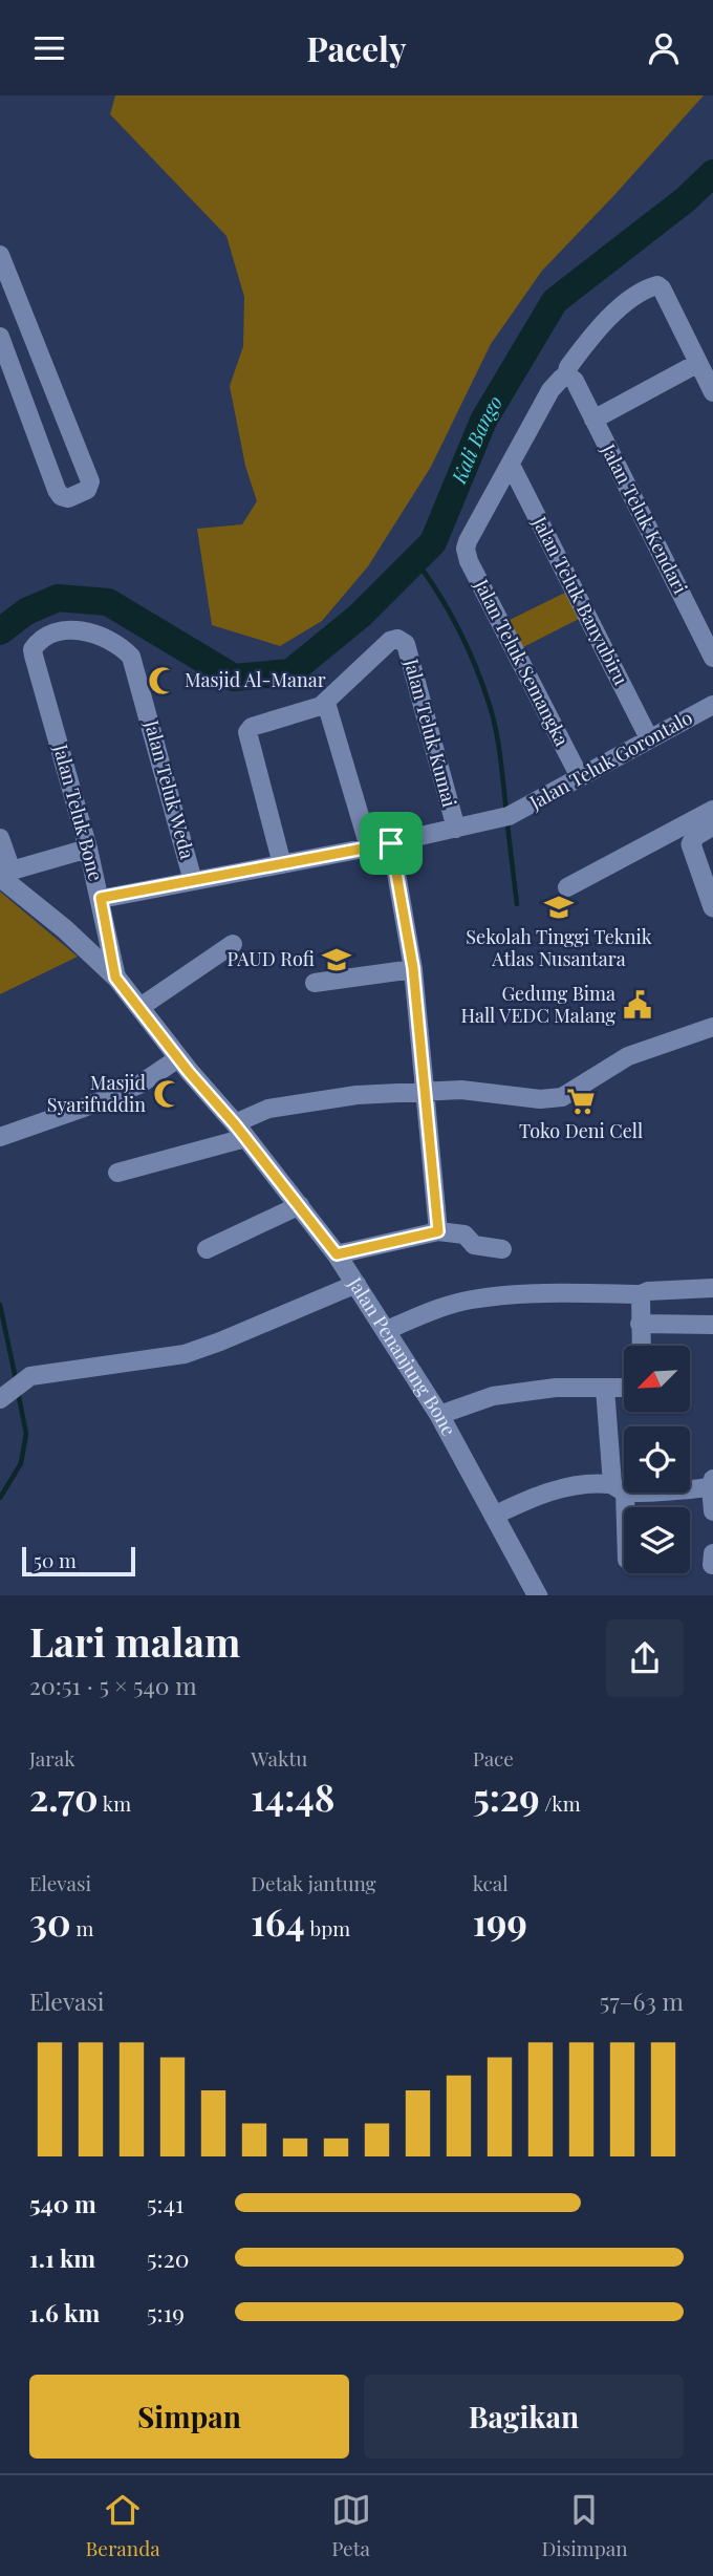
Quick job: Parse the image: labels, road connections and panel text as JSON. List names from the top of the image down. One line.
{"streets":{"street":["Jalan Teluk Kendari","Jalan Teluk Banyubiru","Jalan Teluk Semangka","Jalan Teluk Kumai","Jalan Teluk Gorontalo","Jalan Teluk Weda","Jalan Teluk Bone","Jalan Penanjung Bone"]},"crossings":[["Jalan Teluk Banyubiru","Jalan Teluk Semangka"],["Jalan Teluk Banyubiru","Jalan Teluk Gorontalo"],["Jalan Teluk Semangka","Jalan Teluk Gorontalo"],["Jalan Teluk Kumai","Jalan Teluk Gorontalo"],["Jalan Teluk Gorontalo","Jalan Teluk Weda"],["Jalan Teluk Gorontalo","Jalan Teluk Bone"],["Jalan Teluk Weda","Jalan Teluk Bone"],["Jalan Teluk Bone","Jalan Penanjung Bone"]],"water":["Kali Bango"],"places":{"mosque":["Masjid Al-Manar","Masjid Syarifuddin"],"school or university":["Sekolah Tinggi Teknik Atlas Nusantara","PAUD Rofi"],"public building":["Gedung Bima Hall VEDC Malang"],"supermarket":["Toko Deni Cell"]},"scale_bar":"50 m","north":"bottom left","page":{"header":"Pacely","scale":"50 m","heading":["Lari malam","20:51 · 5 × 540 m"],"stats":[["Jarak","2.70 km"],["Waktu","14:48"],["Pace","5:29 /km"],["Elevasi","30 m"],["Detak jantung","164 bpm"],["kcal","199"]],"chart":["Elevasi","57–63 m"],"list":[{"name":"540 m","note":"5:41"},{"name":"1.1 km","note":"5:20"},{"name":"1.6 km","note":"5:19"}],"buttons":["Simpan","Bagikan"],"tabs":["Beranda","Peta","Disimpan"]}}
